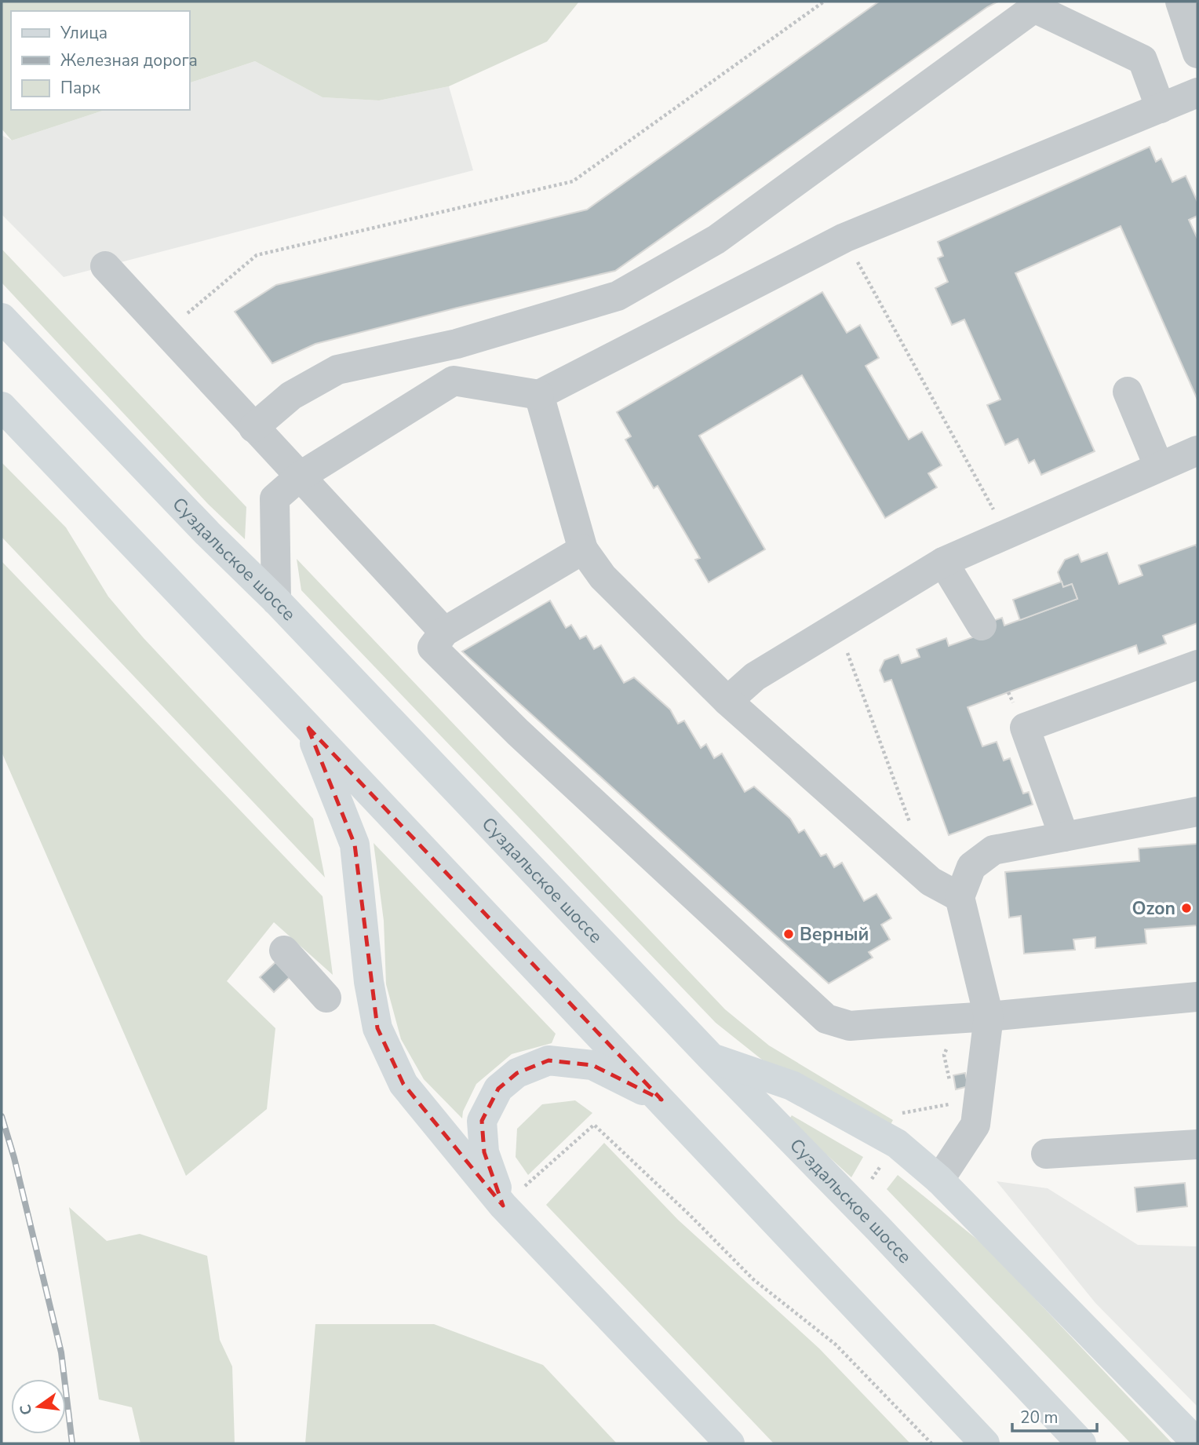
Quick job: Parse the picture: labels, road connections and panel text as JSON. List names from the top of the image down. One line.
{"streets":{"main road":["Суздальское шоссе"]},"places":["Ozon","Верный"],"legend":["Улица","Железная дорога","Парк"],"scale_bar":"20 m","north":"left"}
